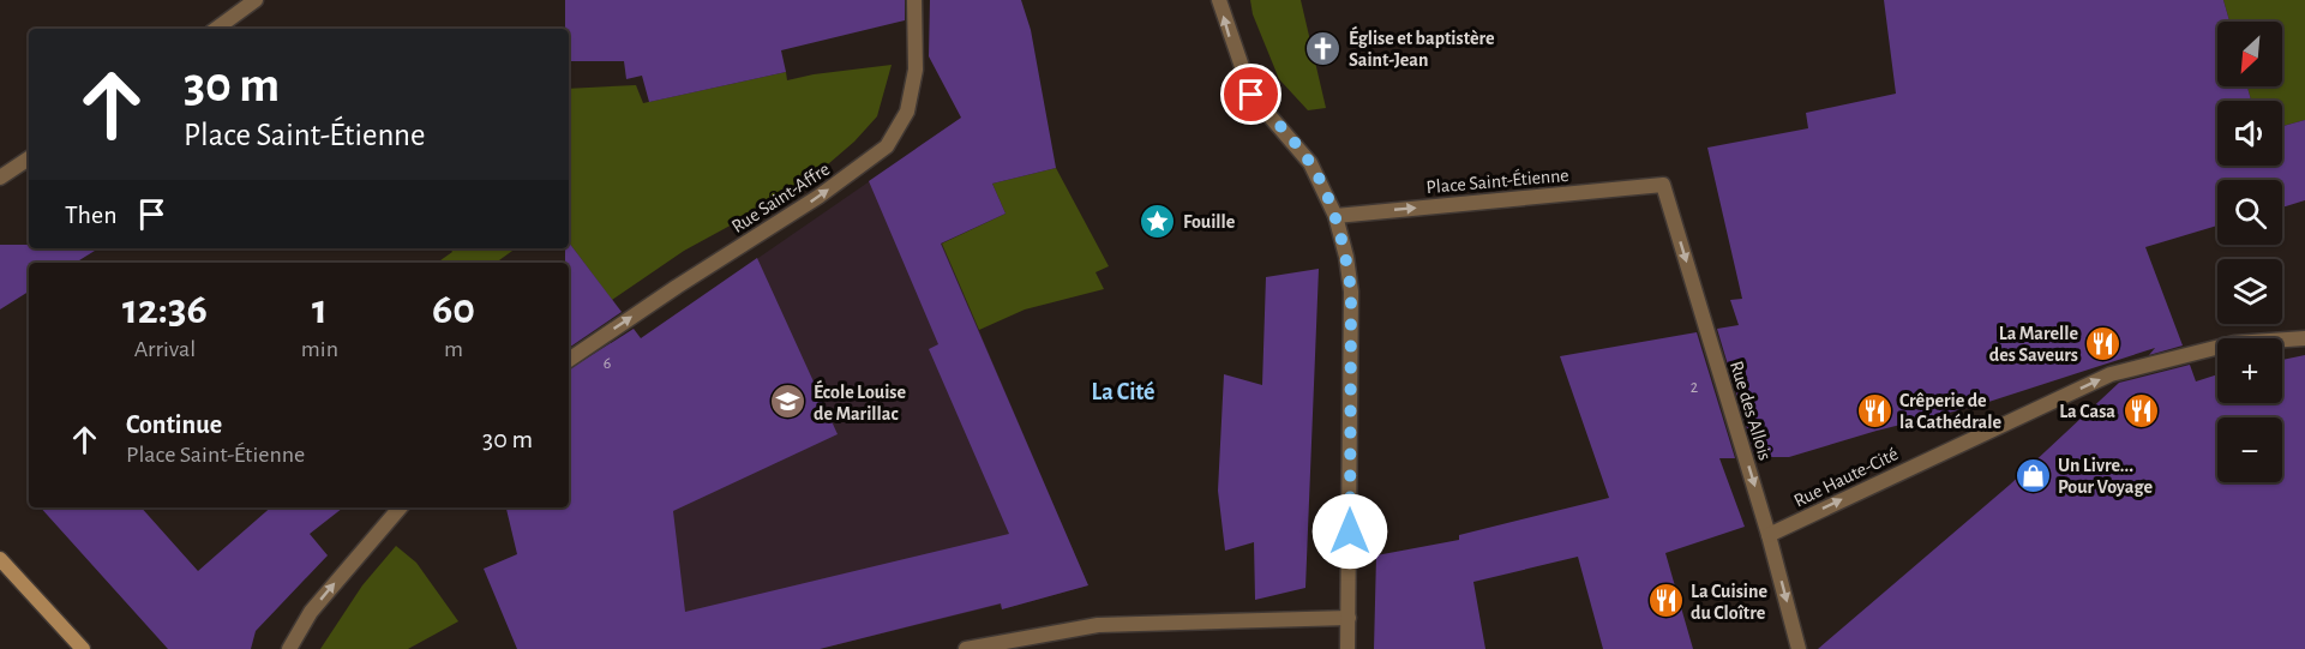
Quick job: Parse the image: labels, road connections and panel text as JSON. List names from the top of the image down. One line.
{"streets":{"street":["Place Saint-Étienne","Rue Saint-Affre","Rue des Allois","Rue Haute-Cité"]},"crossings":[["Place Saint-Étienne","Rue des Allois"],["Rue des Allois","Rue Haute-Cité"]],"one_way":["Place Saint-Étienne","Rue Saint-Affre","Rue des Allois","Rue Haute-Cité"],"districts":["La Cité"],"places":{"church":["Église et baptistère Saint-Jean"],"place":["Fouille"],"restaurant":["La Marelle des Saveurs","Crêperie de la Cathédrale","La Casa","La Cuisine du Cloître"],"school or university":["École Louise de Marillac"],"shop":["Un Livre... Pour Voyage"]},"house_numbers":["6","2"],"north":"bottom left","page":{"map_buttons":["+","−"],"turn":["30 m","Place Saint-Étienne"],"then":"Then","eta":["12:36","Arrival","1","min","60","m"],"list":[{"name":"Continue","note":"Place Saint-Étienne","value":"30 m"}]}}
